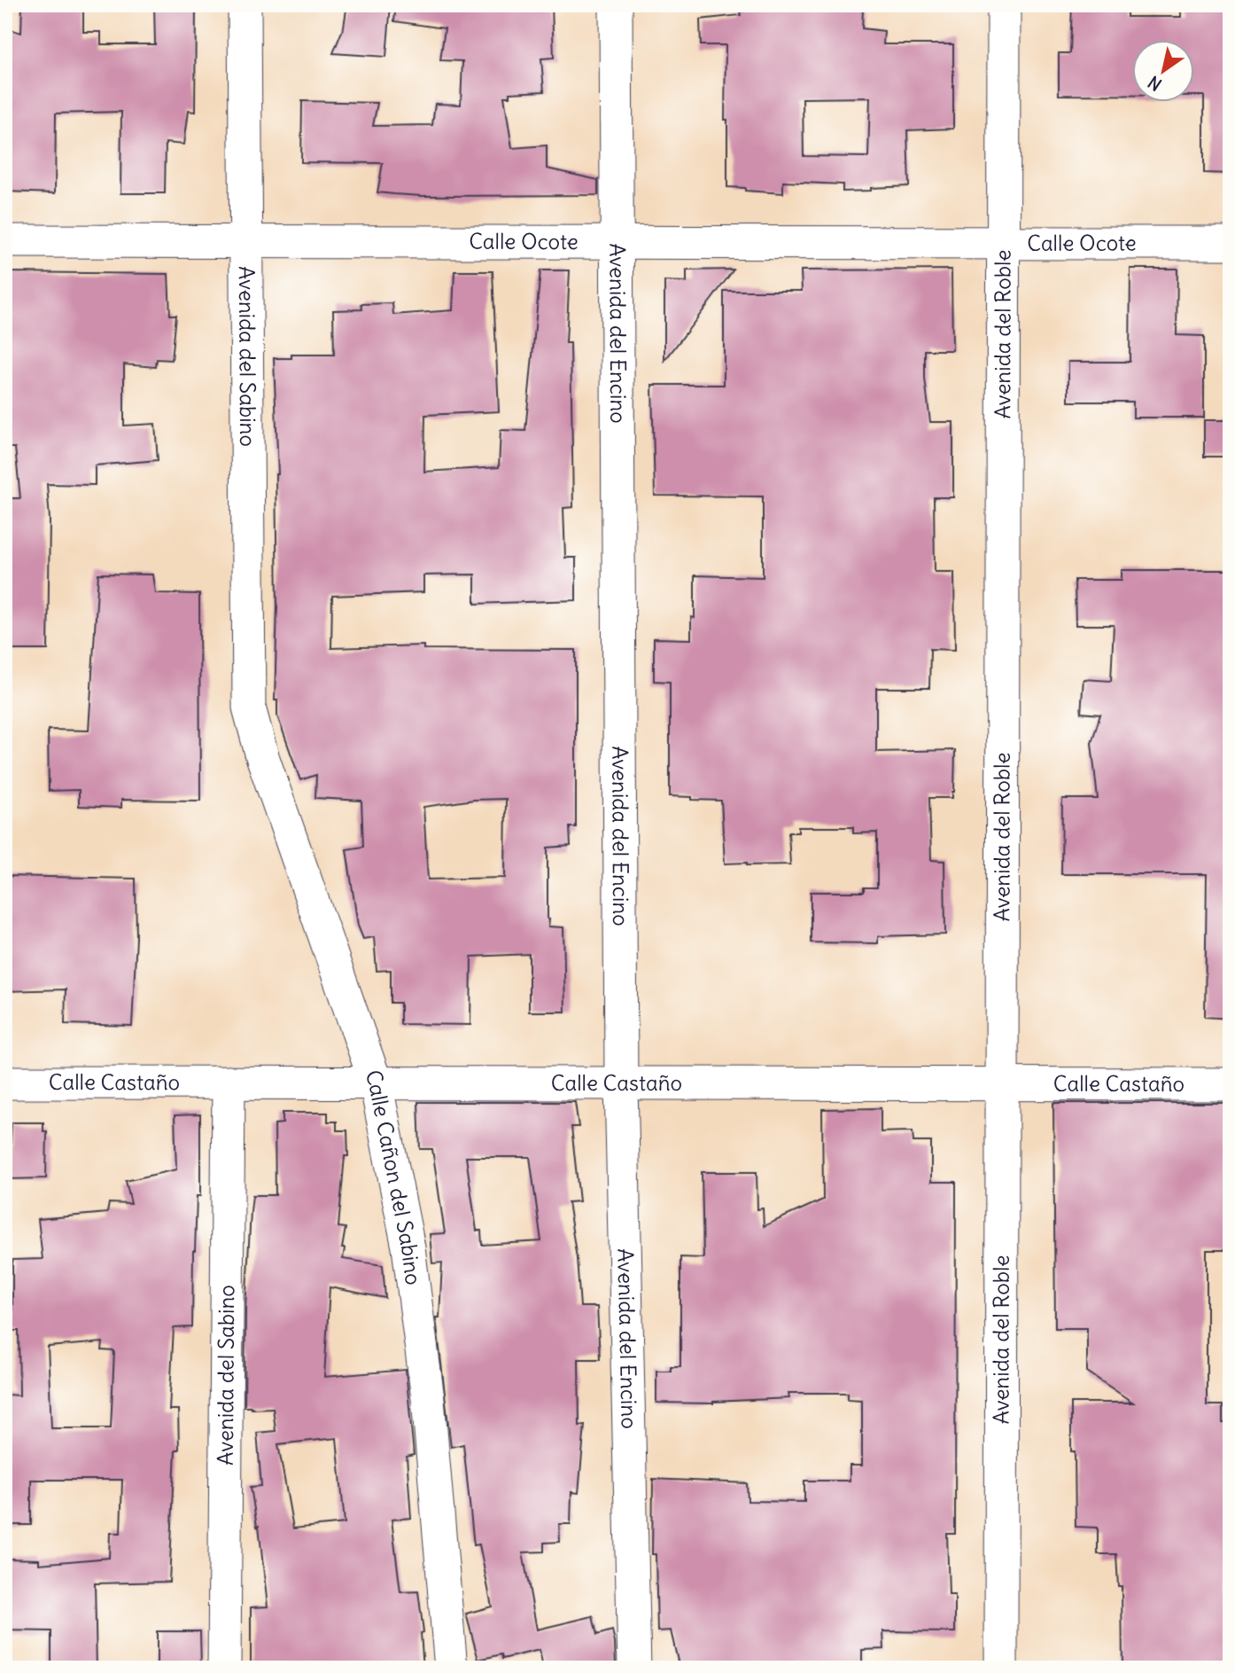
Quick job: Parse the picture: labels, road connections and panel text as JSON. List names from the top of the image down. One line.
{"streets":{"street":["Calle Ocote","Avenida del Encino","Avenida del Roble","Avenida del Sabino","Calle Castaño","Calle Cañon del Sabino"]},"crossings":[["Calle Ocote","Avenida del Encino"],["Calle Ocote","Avenida del Roble"],["Calle Ocote","Avenida del Sabino"],["Avenida del Encino","Calle Castaño"],["Avenida del Roble","Calle Castaño"],["Avenida del Sabino","Calle Castaño"],["Avenida del Sabino","Calle Cañon del Sabino"],["Calle Castaño","Calle Cañon del Sabino"]],"north":"bottom left"}
